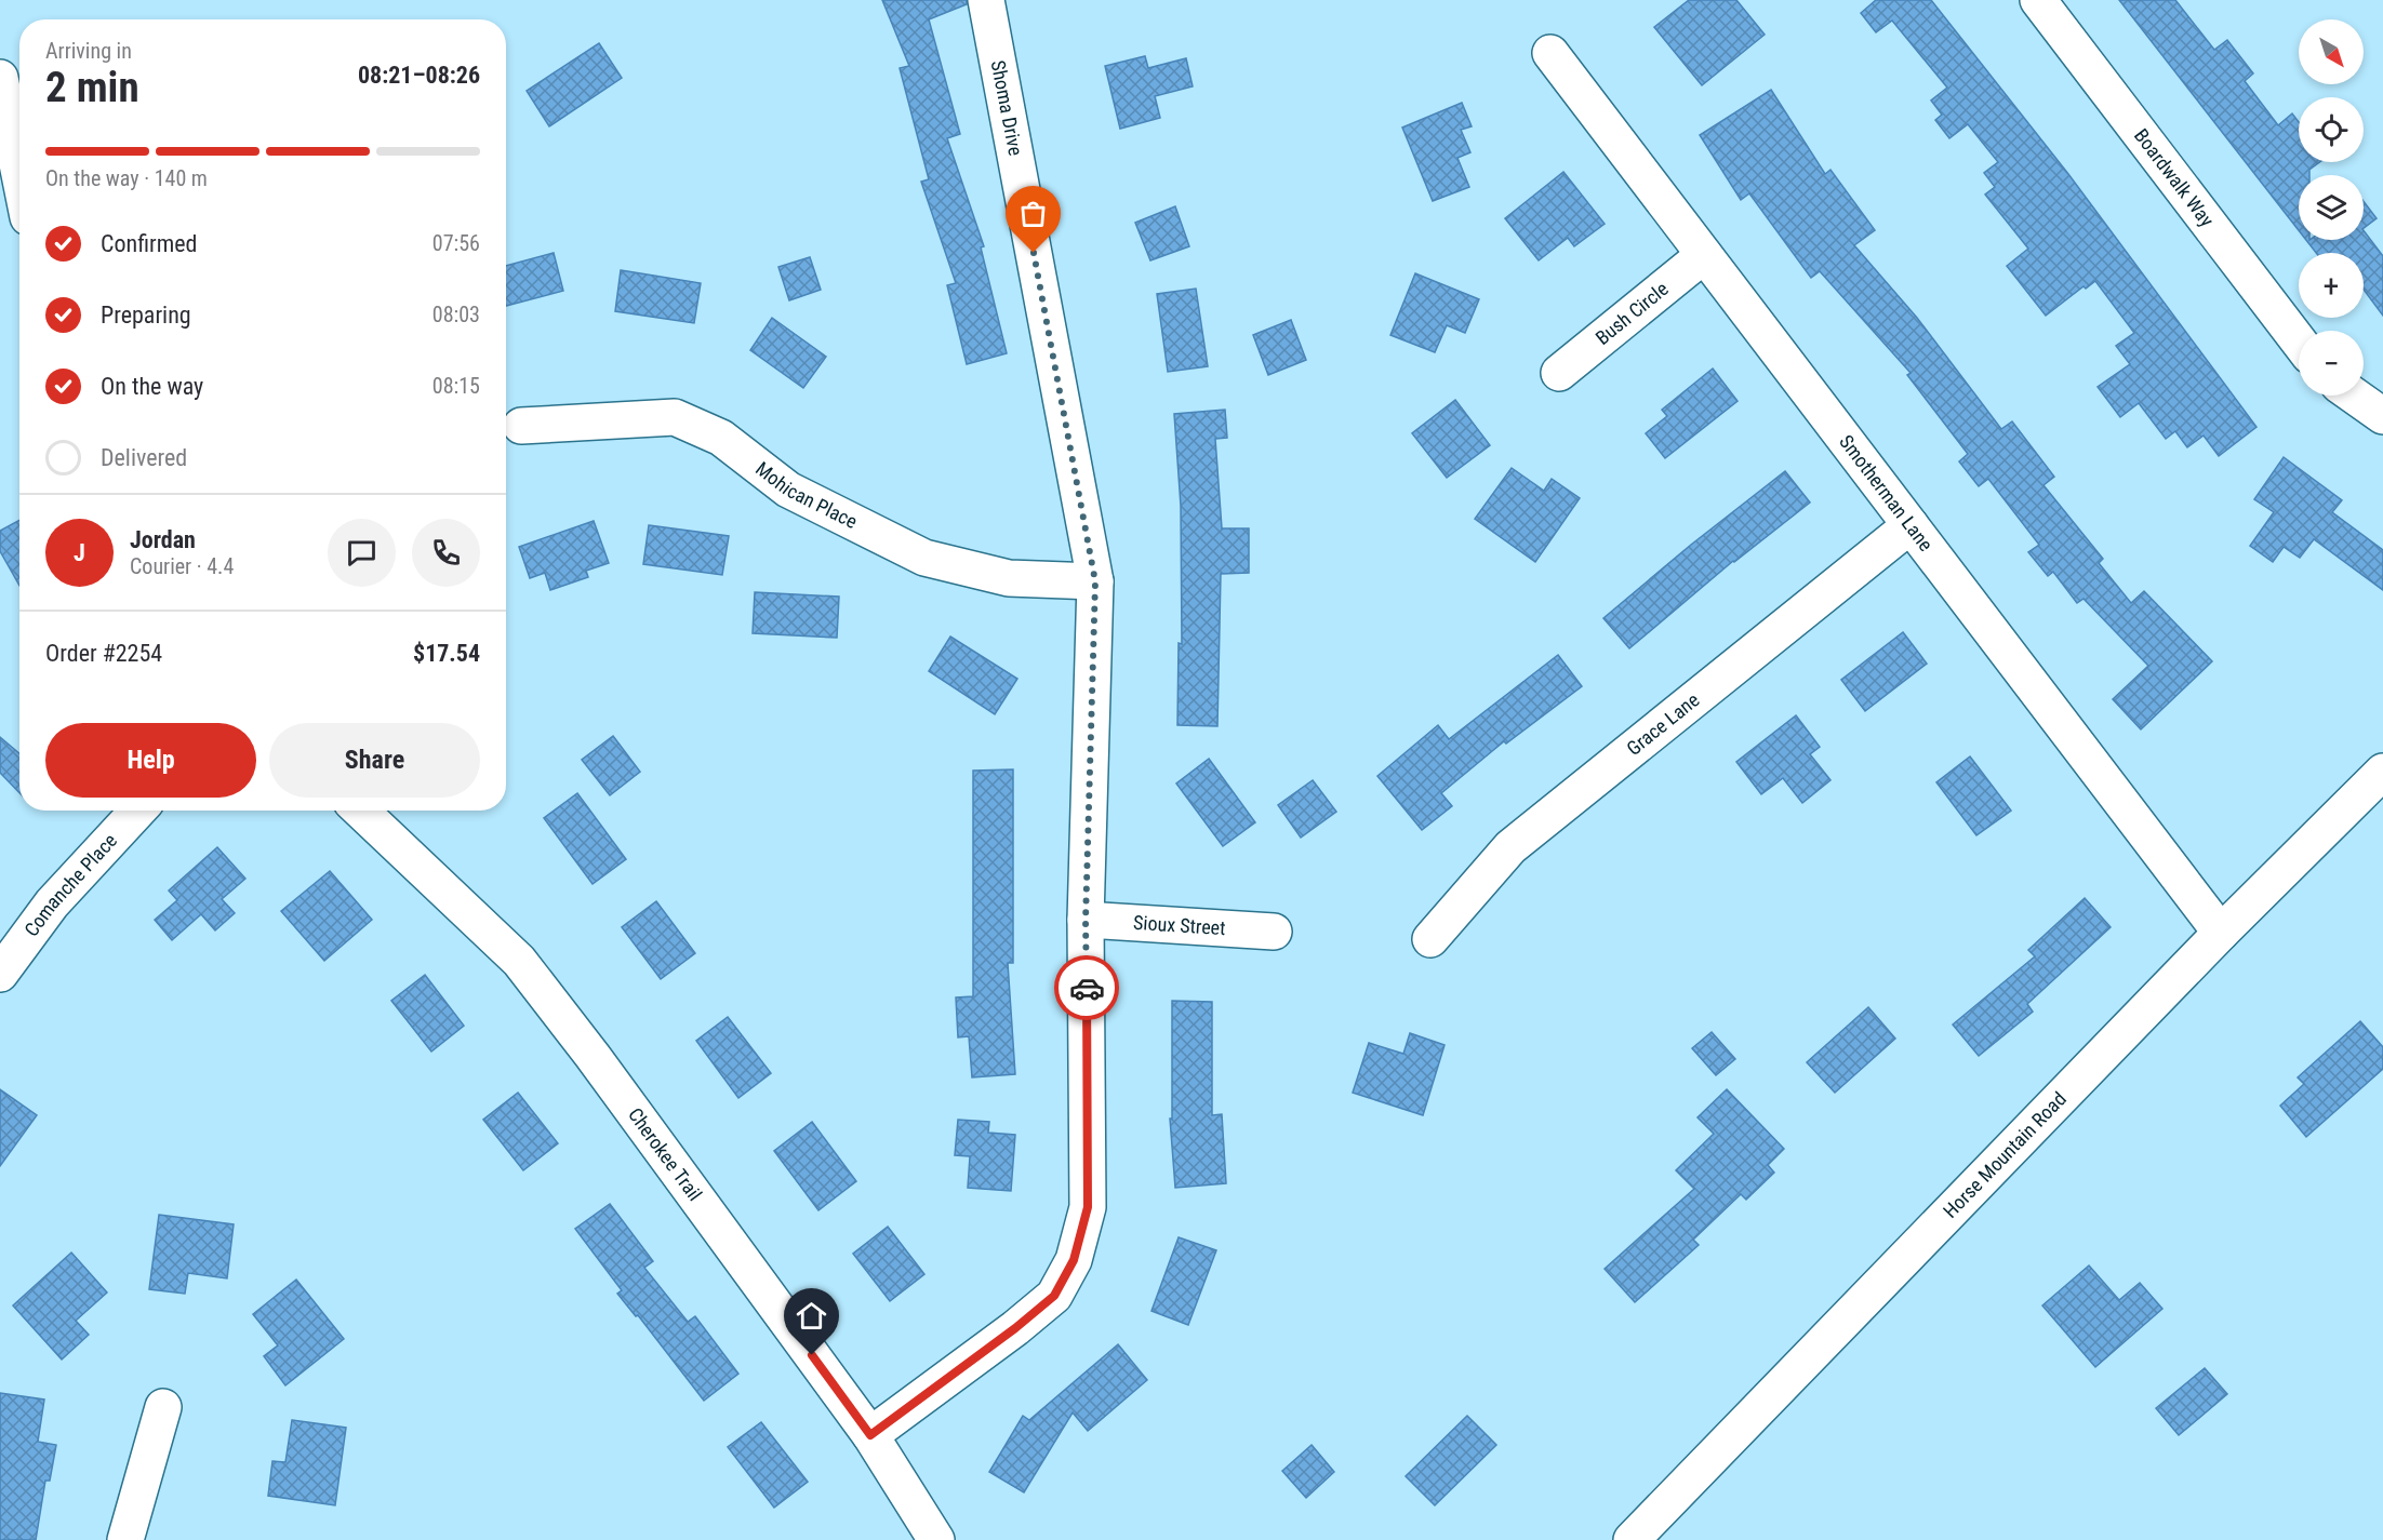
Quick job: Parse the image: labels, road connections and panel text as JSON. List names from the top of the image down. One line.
{"streets":{"street":["Shoma Drive","Boardwalk Way","Bush Circle","Smotherman Lane","Mohican Place","Grace Lane","Comanche Place","Sioux Street","Cherokee Trail","Horse Mountain Road"]},"crossings":[["Shoma Drive","Mohican Place"],["Shoma Drive","Sioux Street"],["Shoma Drive","Cherokee Trail"],["Bush Circle","Smotherman Lane"],["Smotherman Lane","Grace Lane"],["Smotherman Lane","Horse Mountain Road"]],"north":"bottom right","page":{"map_buttons":["+","−"],"heading":["2 min","Arriving in","08:21–08:26"],"panel":["Jordan","Courier · 4.4","Order #2254","$17.54"],"bar":"On the way · 140 m","list":[["Confirmed","07:56"],["Preparing","08:03"],["On the way","08:15"],"Delivered"],"round":"J","buttons":["Help","Share"]}}
